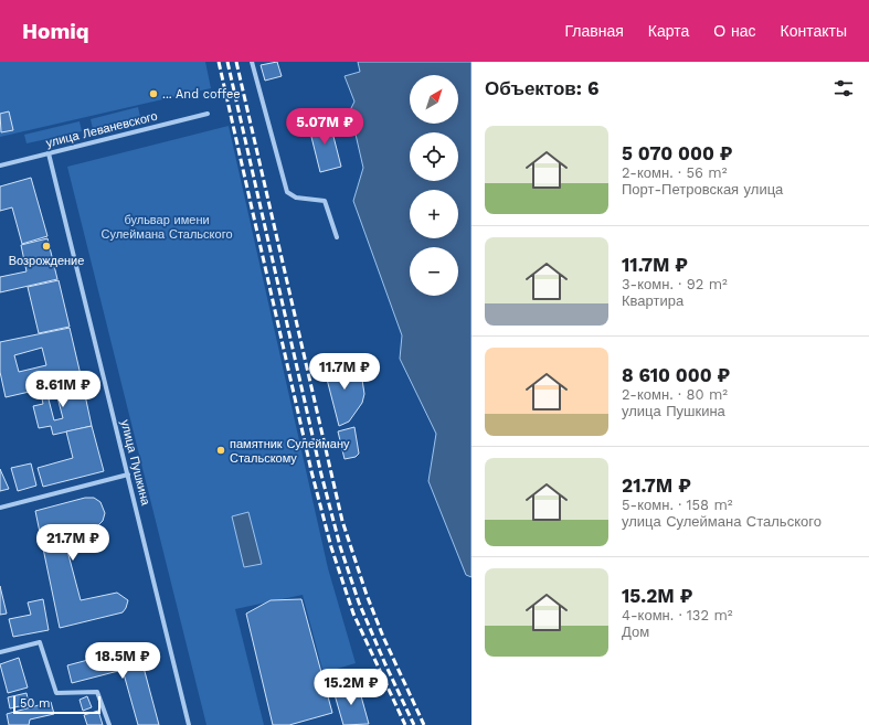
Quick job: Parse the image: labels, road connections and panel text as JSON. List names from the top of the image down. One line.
{"streets":{"street":["улица Леваневского","улица Пушкина"]},"crossings":[["улица Леваневского","улица Пушкина"]],"parks":["бульвар имени Сулеймана Стальского"],"places":["... And coffee","Возрождение","памятник Сулейману Стальскому"],"scale_bar":"50 m","north":"top right","page":{"header":"Homiq","nav":["Главная","Карта","О нас","Контакты"],"heading":"Объектов: 6","map_buttons":["+","−"],"price":["5.07M ₽","11.7M ₽","8.61M ₽","21.7M ₽","18.5M ₽","15.2M ₽"],"list":[{"name":"5 070 000 ₽","note":"2-комн. · 56 m² · Порт-Петровская улица"},{"name":"11.7M ₽","note":"3-комн. · 92 m² · Квартира"},{"name":"8 610 000 ₽","note":"2-комн. · 80 m² · улица Пушкина"},{"name":"21.7M ₽","note":"5-комн. · 158 m² · улица Сулеймана Стальского"},{"name":"15.2M ₽","note":"4-комн. · 132 m² · Дом"}],"scale":"50 m"}}
